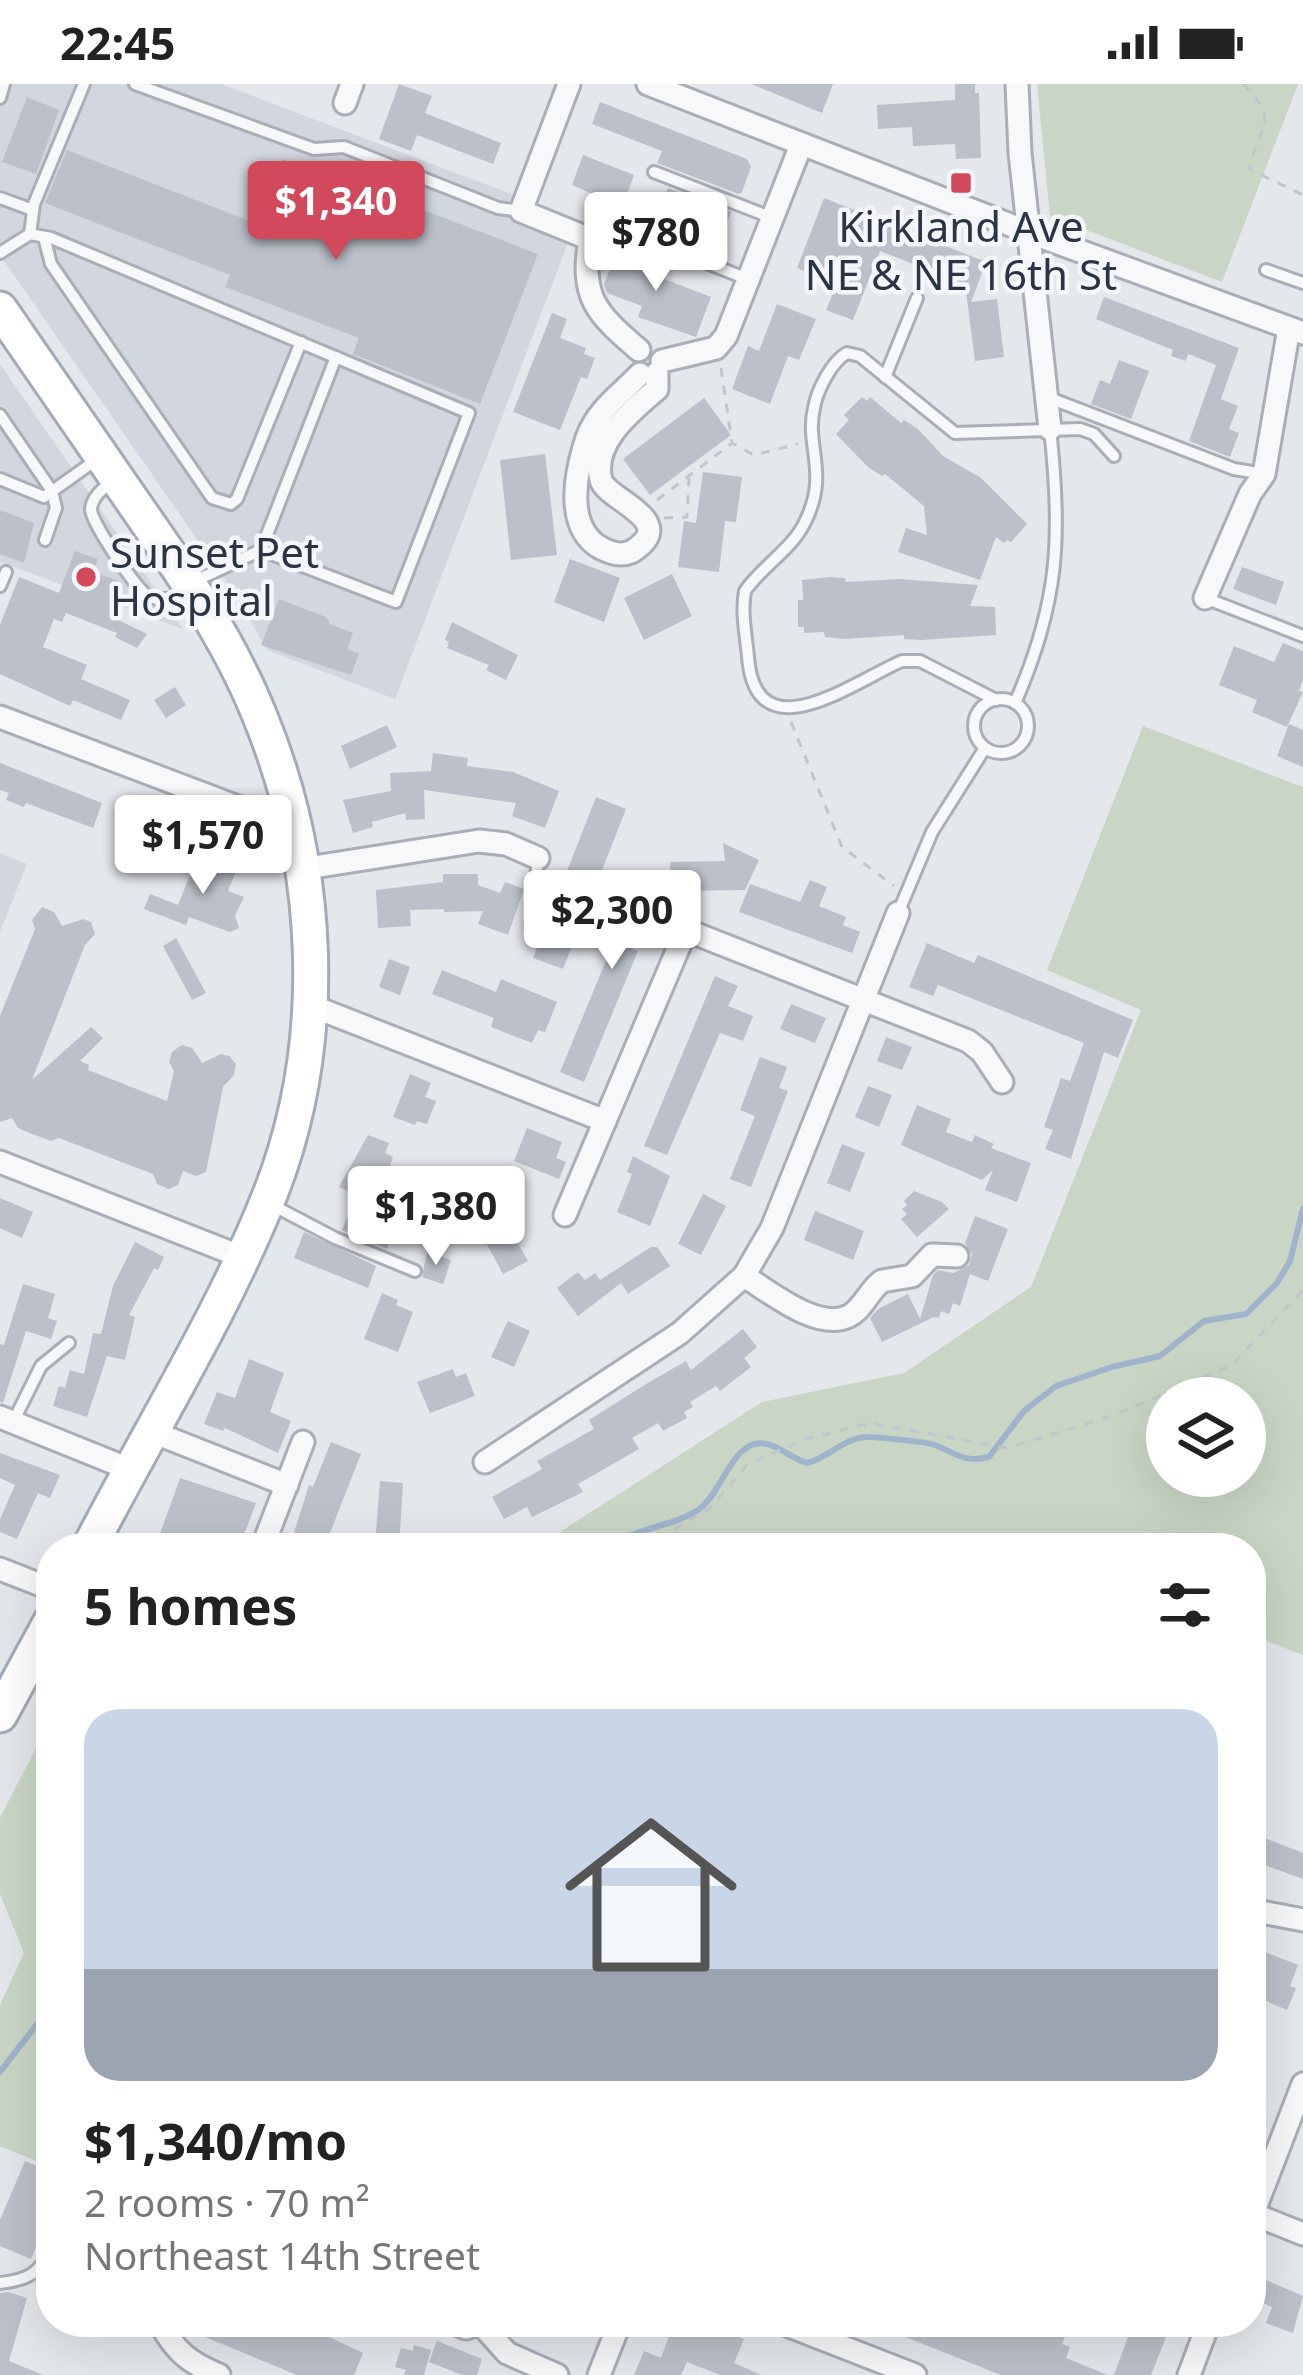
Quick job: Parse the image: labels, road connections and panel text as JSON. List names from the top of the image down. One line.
{"places":{"transit":["Kirkland Ave NE & NE 16th St"],"other":["Sunset Pet Hospital"]},"page":{"status":"22:45","price":["$1,340","$780","$1,570","$2,300","$1,380"],"heading":"5 homes","list":[{"name":"$1,340/mo","note":"2 rooms · 70 m² · Northeast 14th Street"}]}}
